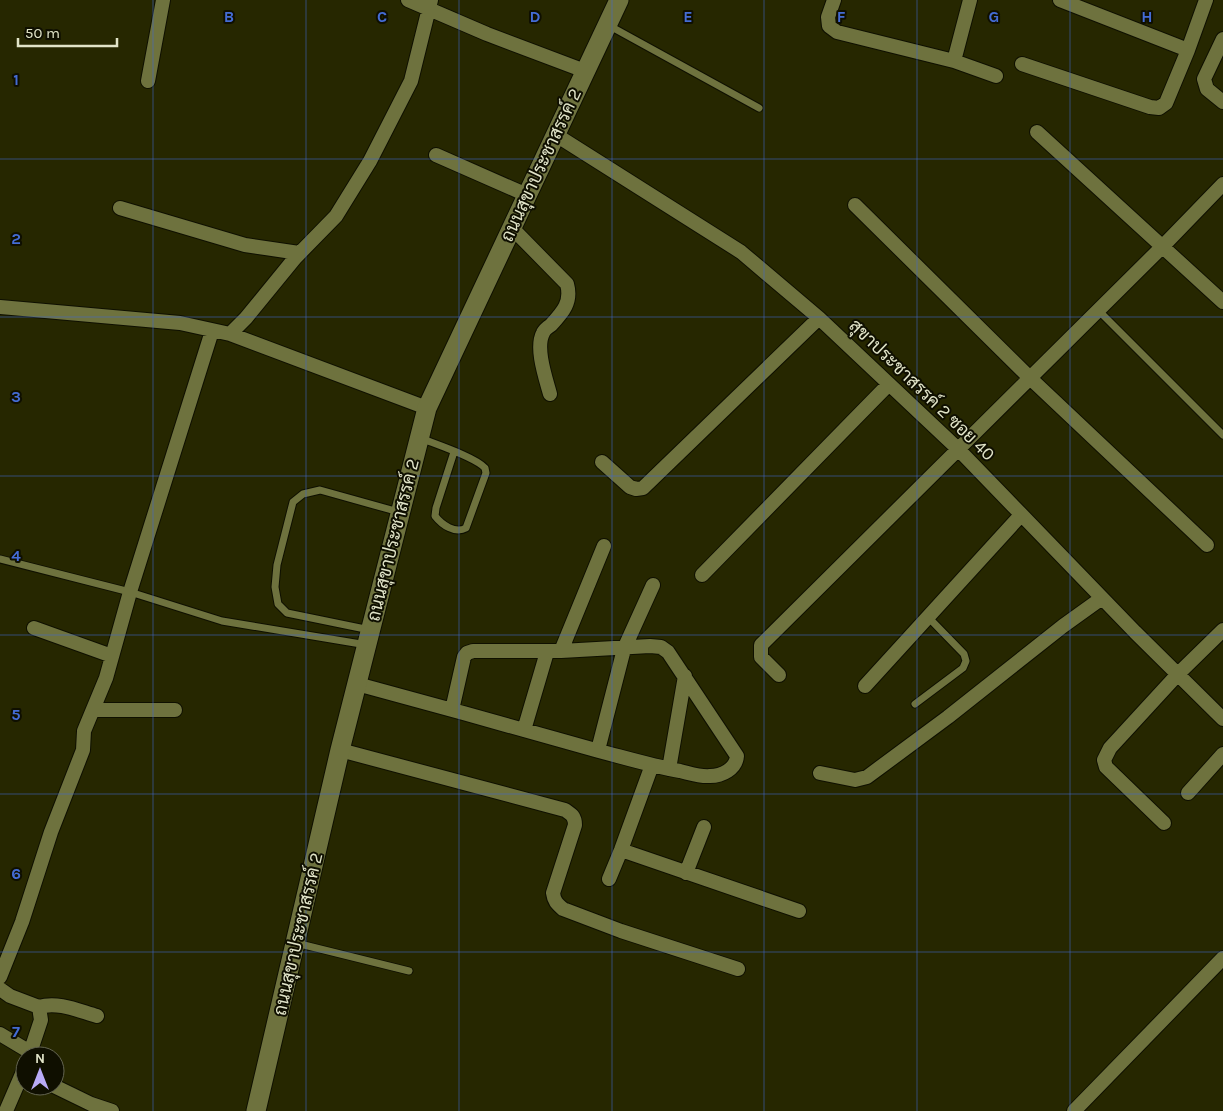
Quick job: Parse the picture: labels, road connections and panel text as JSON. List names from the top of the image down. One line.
{"streets":{"street":["ถนนสุขาประชาสรรค์ 2","สุขาประชาสรรค์ 2 ซอย 40"]},"crossings":[["ถนนสุขาประชาสรรค์ 2","สุขาประชาสรรค์ 2 ซอย 40"]],"scale_bar":"50 m","north":"top","grid":{"columns":["B","C","D","E","F","G","H"],"rows":["1","2","3","4","5","6","7"]}}
